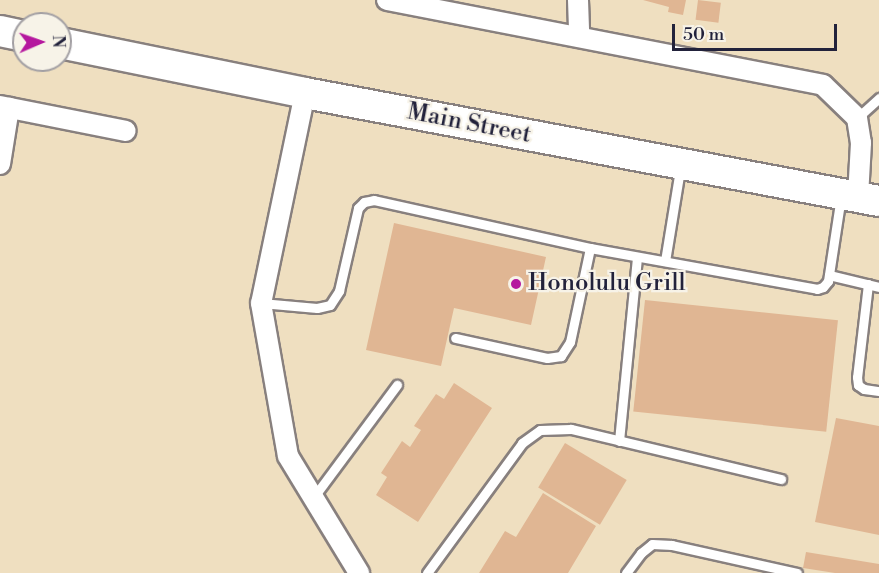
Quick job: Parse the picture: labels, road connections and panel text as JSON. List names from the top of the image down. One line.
{"streets":{"main road":["Main Street"]},"places":["Honolulu Grill"],"scale_bar":"50 m","north":"right"}
